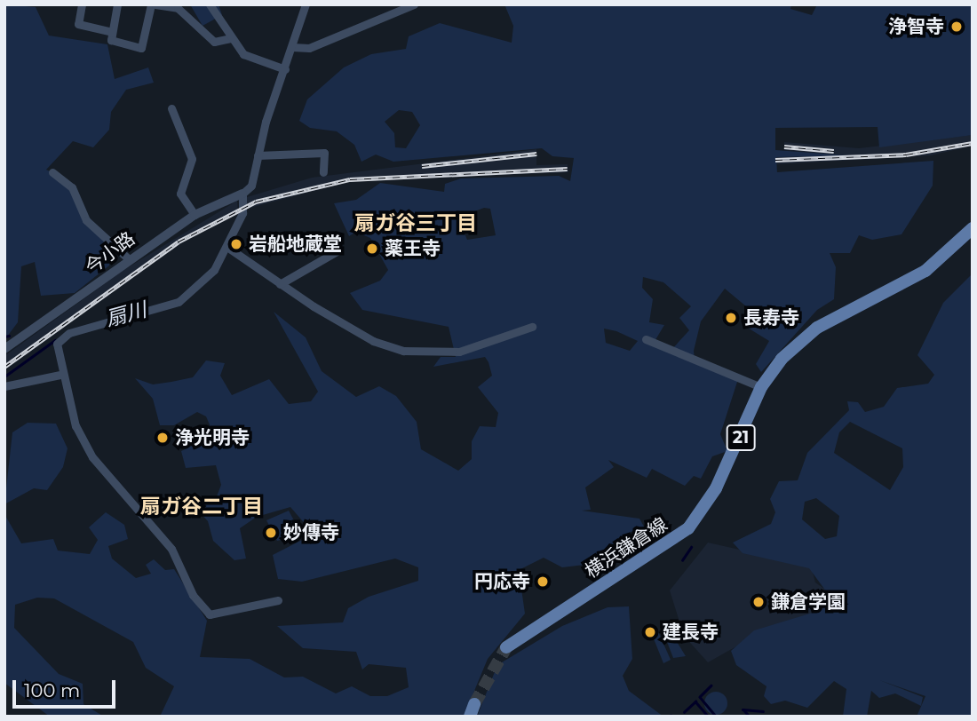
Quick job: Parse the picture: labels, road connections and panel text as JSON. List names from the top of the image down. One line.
{"streets":{"main road":["21","横浜鎌倉線"],"street":["今小路"]},"districts":["扇ガ谷三丁目","扇ガ谷二丁目"],"water":["扇川"],"places":["浄智寺","岩船地蔵堂","薬王寺","長寿寺","浄光明寺","妙傳寺","円応寺","鎌倉学園","建長寺"],"scale_bar":"100 m"}
